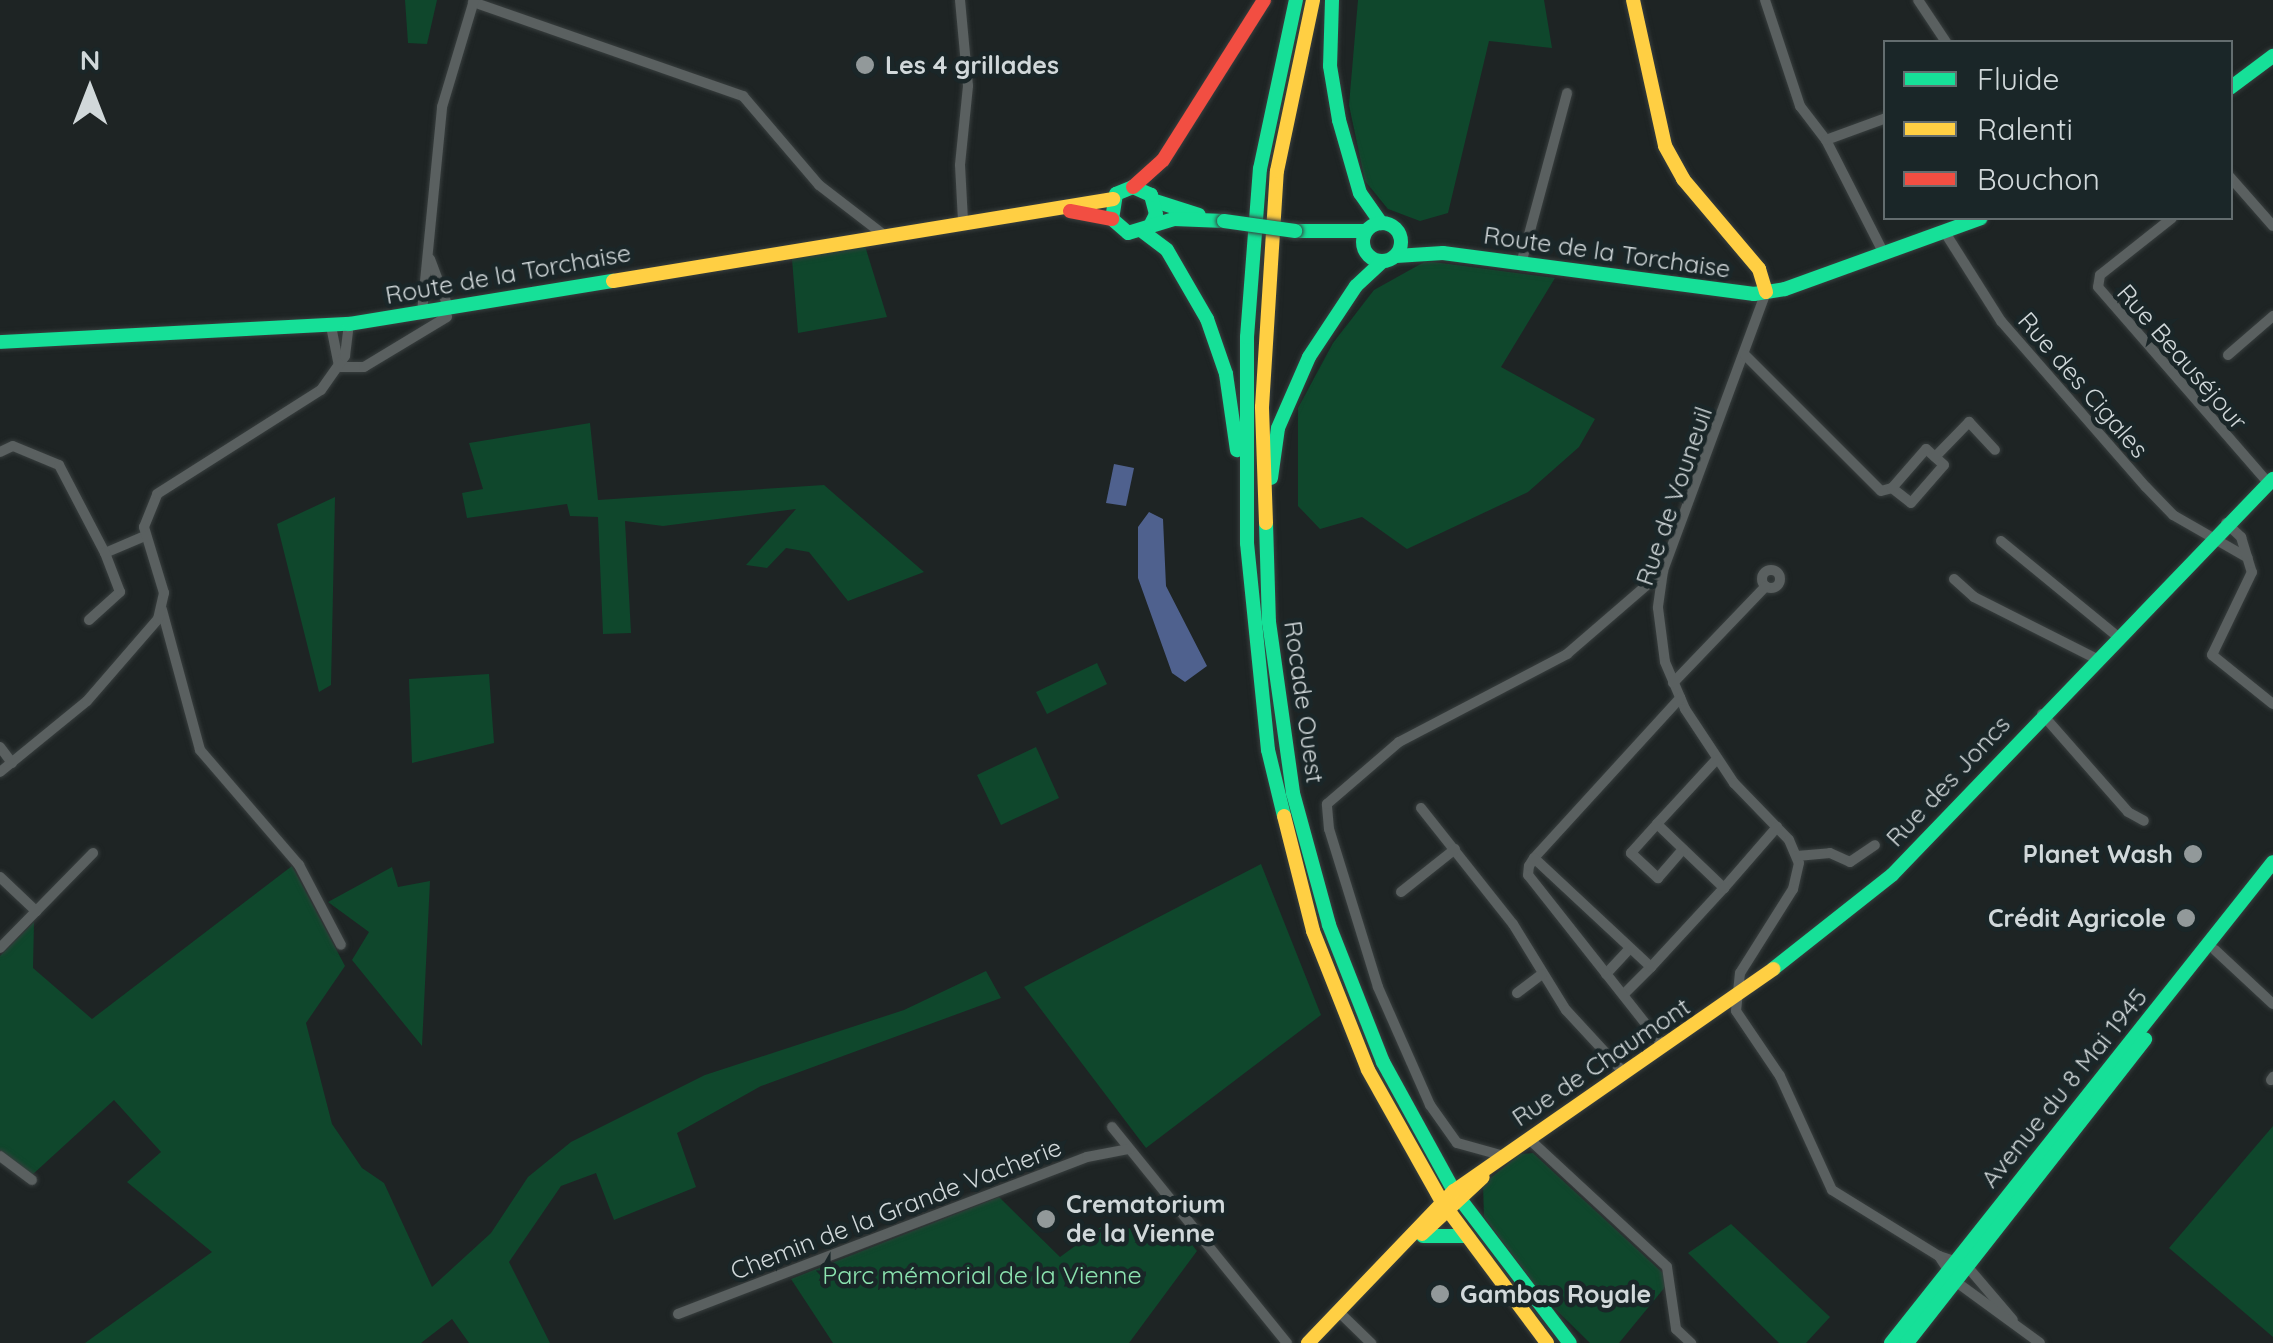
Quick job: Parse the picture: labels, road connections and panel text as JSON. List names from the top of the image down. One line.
{"streets":{"main road":["Route de la Torchaise","Rocade Ouest","Rue des Joncs","Rue de Chaumont","Avenue du 8 Mai 1945"],"street":["Rue Beauséjour","Rue des Cigales","Rue de Vouneuil","Chemin de la Grande Vacherie"]},"crossings":[["Route de la Torchaise","Rue de Vouneuil"],["Rue Beauséjour","Rue des Joncs"],["Rue des Cigales","Rue des Joncs"],["Rocade Ouest","Rue de Chaumont"],["Rue des Joncs","Rue de Chaumont"]],"parks":["Parc mémorial de la Vienne"],"places":["Les 4 grillades","Planet Wash","Crédit Agricole","Crematorium de la Vienne","Gambas Royale"],"legend":["Fluide","Ralenti","Bouchon"],"north":"top"}
